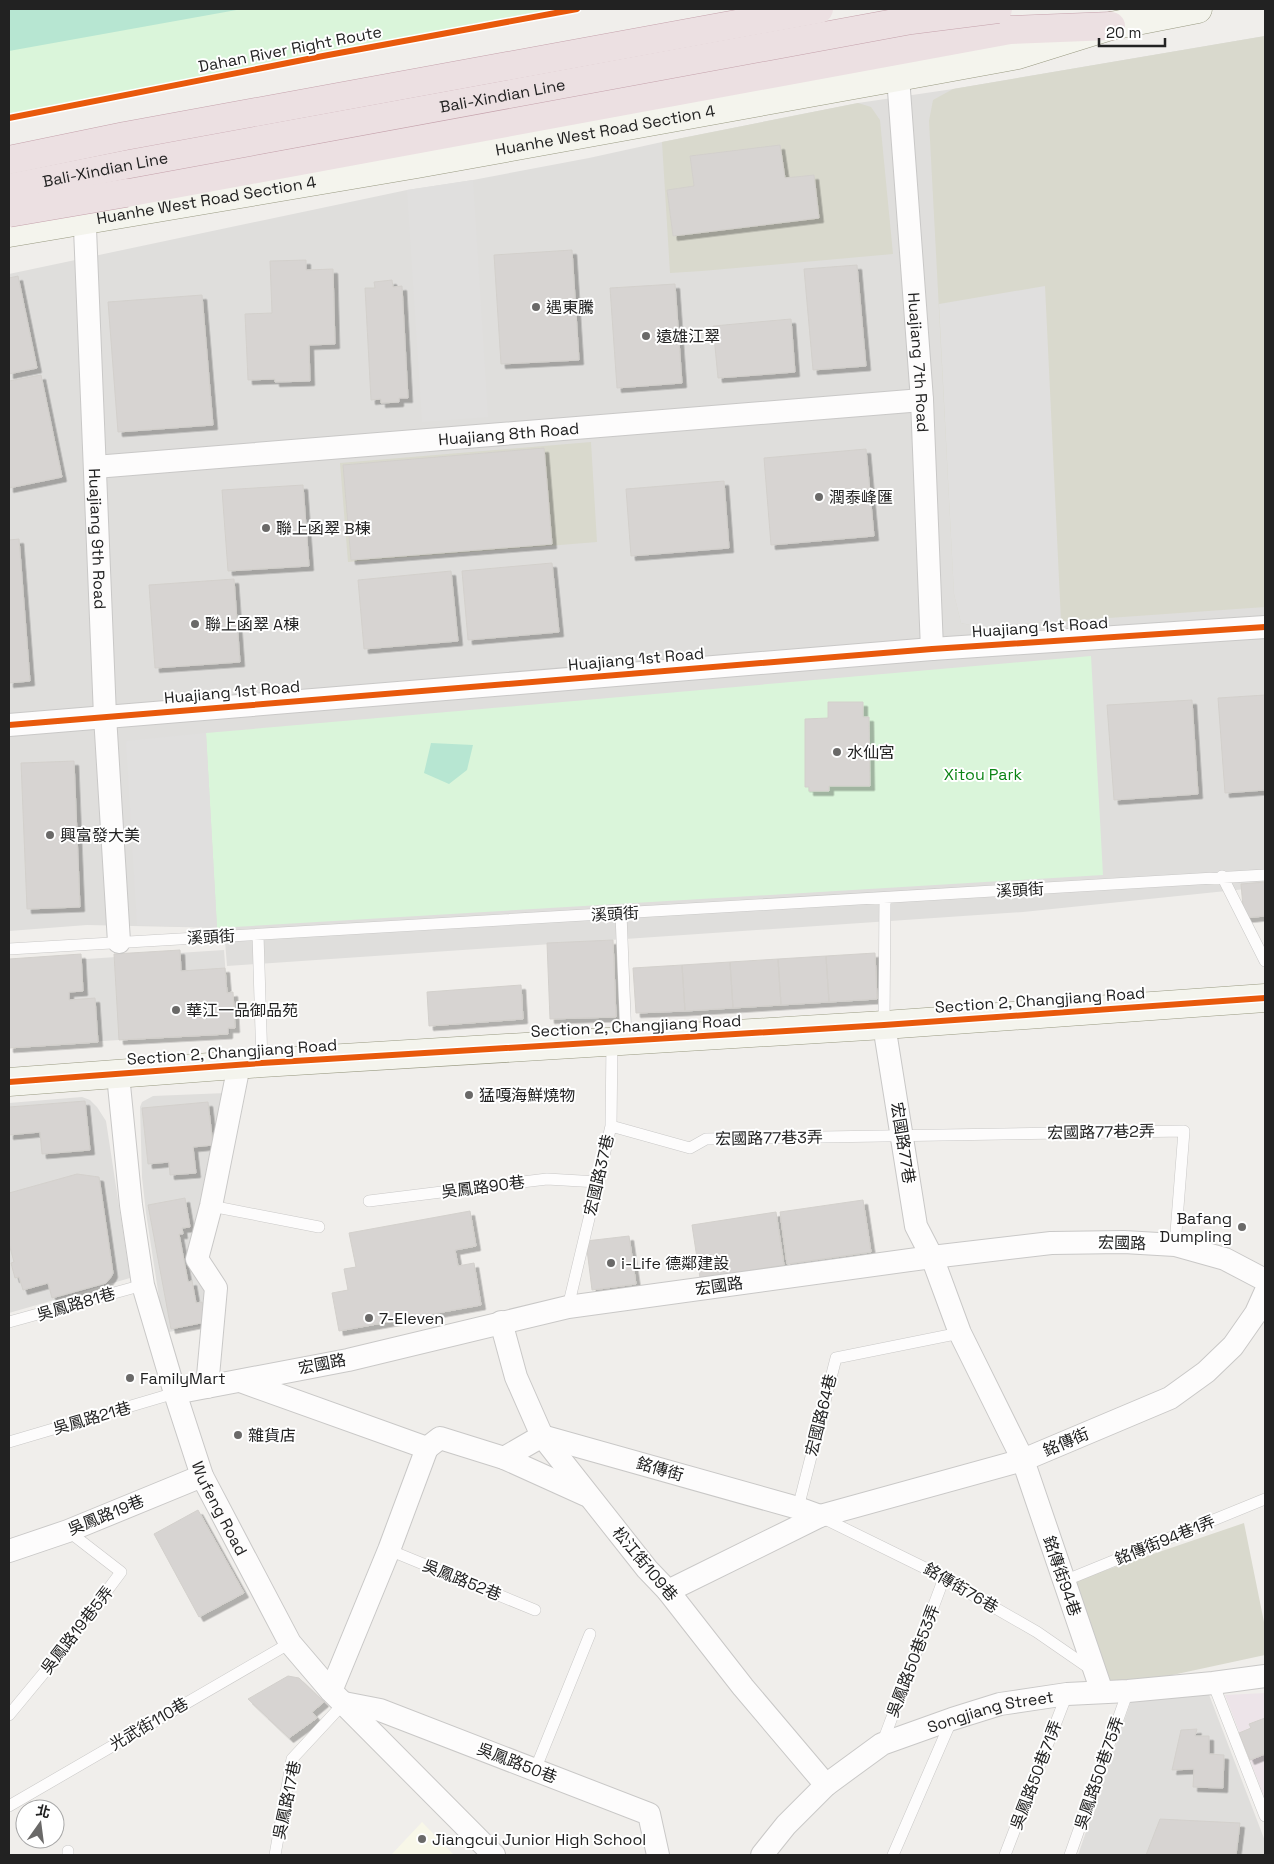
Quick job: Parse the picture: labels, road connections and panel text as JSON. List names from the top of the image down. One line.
{"streets":{"highway":["Bali-Xindian Line"],"main road":["Huanhe West Road Section 4","Section 2, Changjiang Road"],"street":["Huajiang 7th Road","Huajiang 8th Road","Huajiang 9th Road","Huajiang 1st Road","宏國路77巷","宏國路","銘傳街","Wufeng Road","吳鳳路19巷","松江街109巷","銘傳街94巷","Songjiang Street","吳鳳路50巷"],"lane":["溪頭街","宏國路77巷2弄","宏國路77巷3弄","宏國路37巷","吳鳳路90巷","吳鳳路81巷","宏國路64巷","吳鳳路21巷","銘傳街94巷1弄","吳鳳路52巷","銘傳街76巷","吳鳳路19巷5弄","吳鳳路50巷53弄","光武街110巷","吳鳳路50巷75弄","吳鳳路50巷71弄","吳鳳路17巷"],"cycle path":["Dahan River Right Route"]},"crossings":[["Huanhe West Road Section 4","Huajiang 7th Road"],["Huanhe West Road Section 4","Huajiang 9th Road"],["Huajiang 7th Road","Huajiang 8th Road"],["Huajiang 7th Road","Huajiang 1st Road"],["Huajiang 8th Road","Huajiang 9th Road"],["Huajiang 9th Road","Huajiang 1st Road"],["Huajiang 9th Road","溪頭街"],["溪頭街","宏國路37巷"],["Section 2, Changjiang Road","宏國路77巷"],["Section 2, Changjiang Road","宏國路37巷"],["Section 2, Changjiang Road","Wufeng Road"],["宏國路77巷2弄","宏國路77巷3弄"],["宏國路77巷2弄","宏國路77巷"],["宏國路77巷2弄","宏國路"],["宏國路77巷3弄","宏國路77巷"],["宏國路77巷3弄","宏國路37巷"],["宏國路77巷","宏國路"],["宏國路77巷","宏國路64巷"],["宏國路77巷","銘傳街94巷"],["宏國路37巷","吳鳳路90巷"],["宏國路37巷","宏國路"],["宏國路","吳鳳路21巷"],["宏國路","Wufeng Road"],["宏國路","松江街109巷"],["吳鳳路81巷","Wufeng Road"],["宏國路64巷","銘傳街"],["宏國路64巷","銘傳街94巷"],["吳鳳路21巷","Wufeng Road"],["銘傳街","松江街109巷"],["銘傳街","銘傳街94巷"],["銘傳街","銘傳街76巷"],["Wufeng Road","吳鳳路19巷"],["Wufeng Road","光武街110巷"],["Wufeng Road","吳鳳路50巷"],["Wufeng Road","吳鳳路17巷"],["吳鳳路19巷","吳鳳路19巷5弄"],["銘傳街94巷1弄","銘傳街94巷"],["松江街109巷","Songjiang Street"],["銘傳街94巷","銘傳街76巷"],["銘傳街94巷","Songjiang Street"],["銘傳街76巷","吳鳳路50巷53弄"],["銘傳街76巷","Songjiang Street"],["吳鳳路50巷53弄","Songjiang Street"],["Songjiang Street","吳鳳路50巷75弄"],["Songjiang Street","吳鳳路50巷71弄"],["吳鳳路50巷","吳鳳路17巷"]],"parks":["Xitou Park"],"places":["遇東騰","遠雄江翠","潤泰峰匯","聯上函翠 B棟","聯上函翠 A棟","水仙宮","興富發大美","華江一品御品苑","猛嘎海鮮燒物","Bafang Dumpling","i-Life 德鄰建設","7-Eleven","FamilyMart","雜貨店","Jiangcui Junior High School"],"scale_bar":"20 m","north":"top"}
